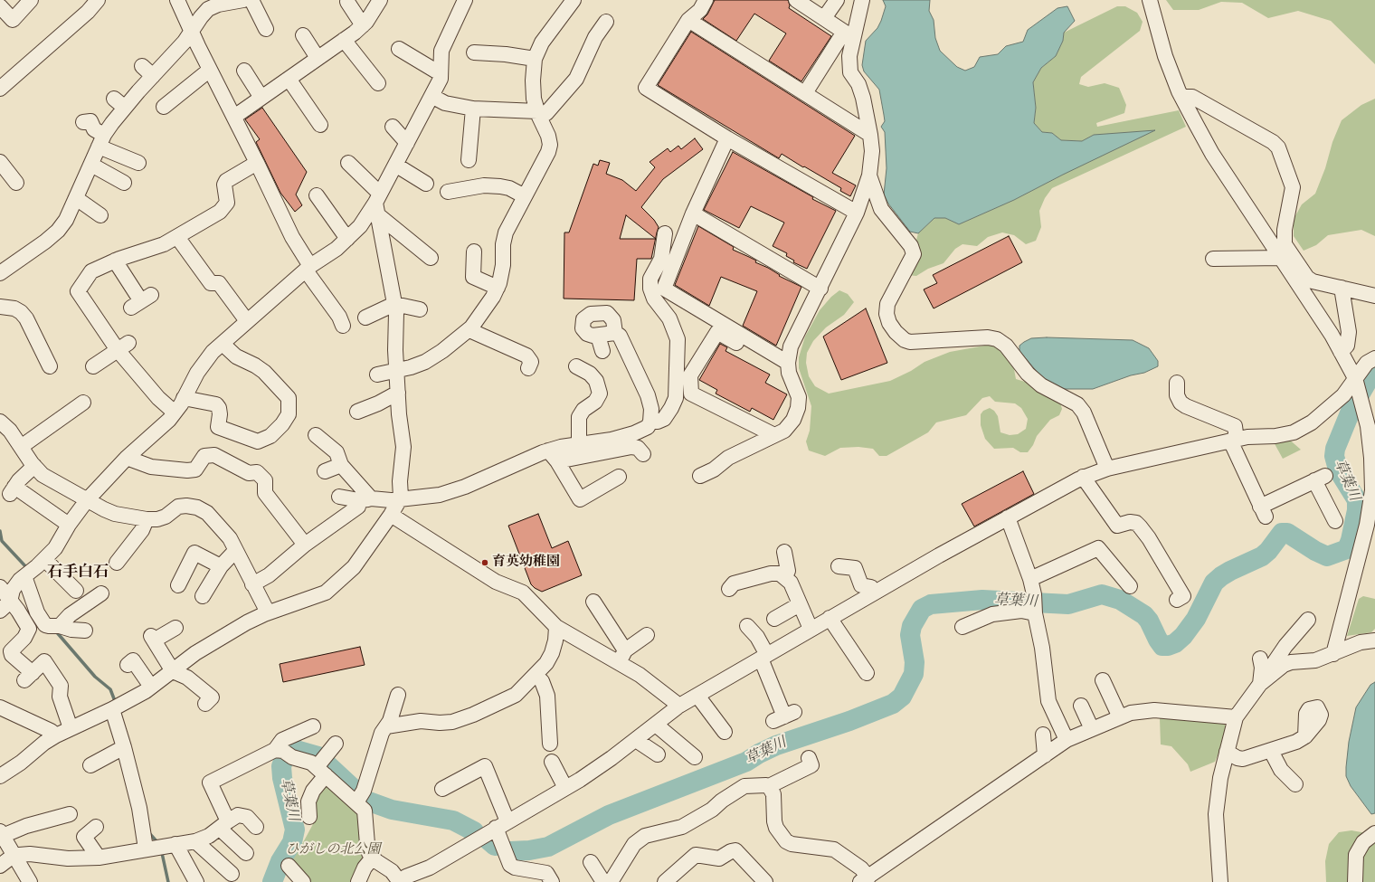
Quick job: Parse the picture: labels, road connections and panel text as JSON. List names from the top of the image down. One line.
{"districts":["石手白石"],"water":["草葉川"],"parks":["ひがしの北公園"],"places":["育英幼稚園"]}
